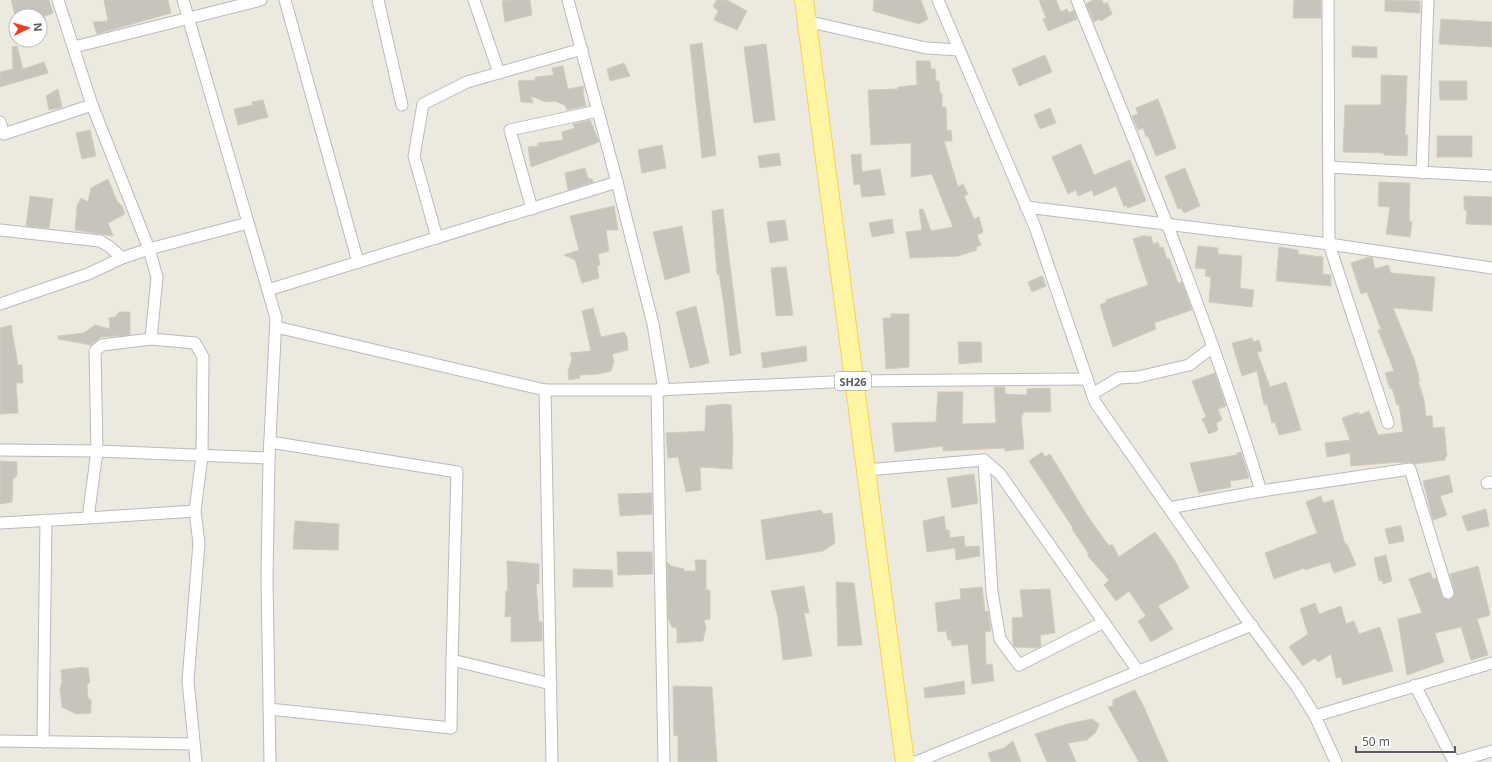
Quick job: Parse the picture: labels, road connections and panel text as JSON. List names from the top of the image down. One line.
{"streets":{"main road":["SH26"]},"scale_bar":"50 m","north":"right"}
